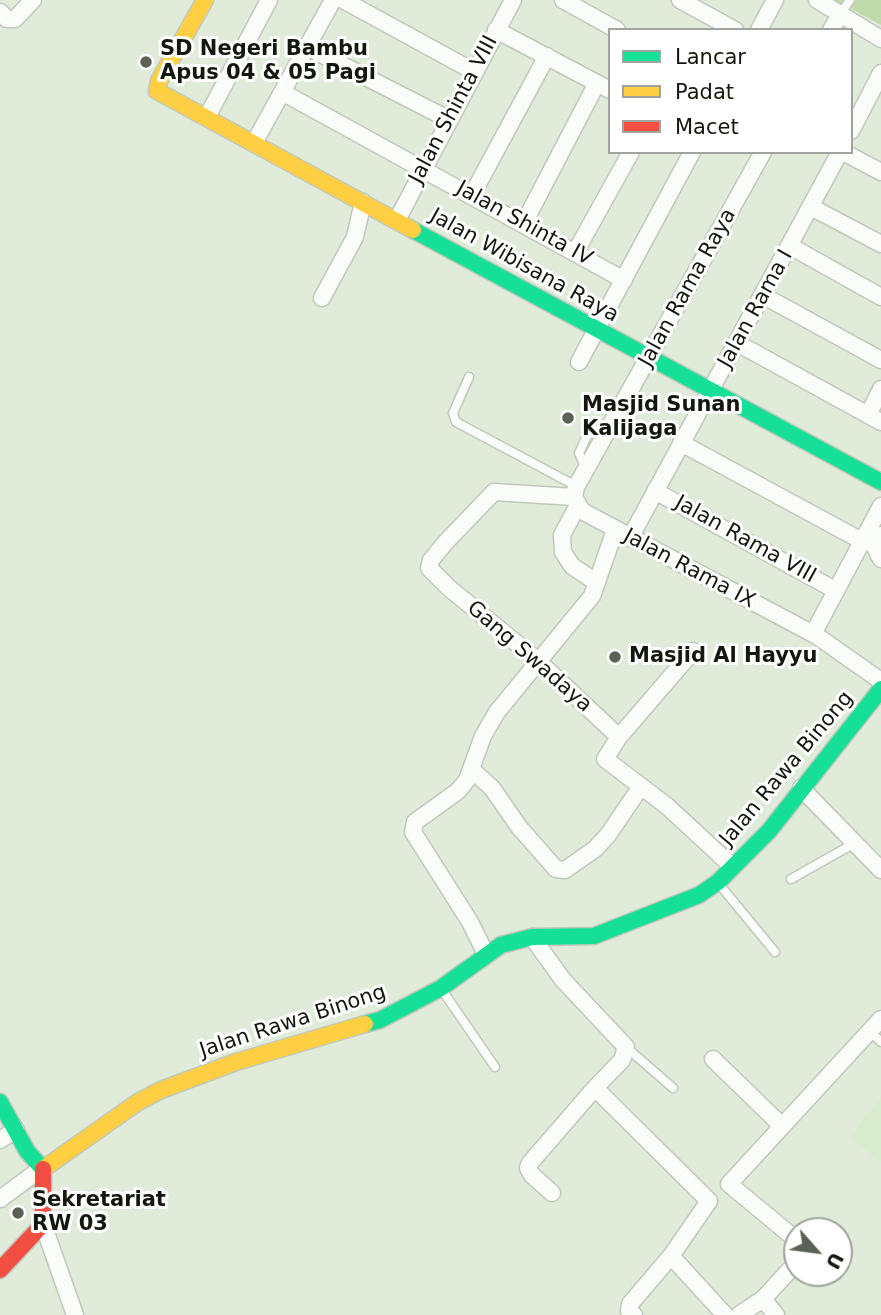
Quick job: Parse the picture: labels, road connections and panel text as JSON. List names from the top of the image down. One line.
{"streets":{"main road":["Jalan Wibisana Raya","Jalan Rawa Binong"],"street":["Jalan Shinta VIII","Jalan Shinta IV","Jalan Rama Raya","Jalan Rama I","Jalan Rama VIII","Jalan Rama IX","Gang Swadaya"]},"crossings":[["Jalan Shinta VIII","Jalan Shinta IV"],["Jalan Shinta VIII","Jalan Wibisana Raya"],["Jalan Wibisana Raya","Jalan Rama Raya"],["Jalan Wibisana Raya","Jalan Rama I"],["Jalan Rama Raya","Jalan Rama IX"],["Jalan Rama Raya","Gang Swadaya"],["Jalan Rama I","Jalan Rama VIII"],["Jalan Rama I","Jalan Rama IX"],["Jalan Rama IX","Gang Swadaya"]],"places":["SD Negeri Bambu Apus 04 & 05 Pagi","Masjid Sunan Kalijaga","Masjid Al Hayyu","Sekretariat RW 03"],"legend":["Lancar","Padat","Macet"],"north":"bottom right"}
